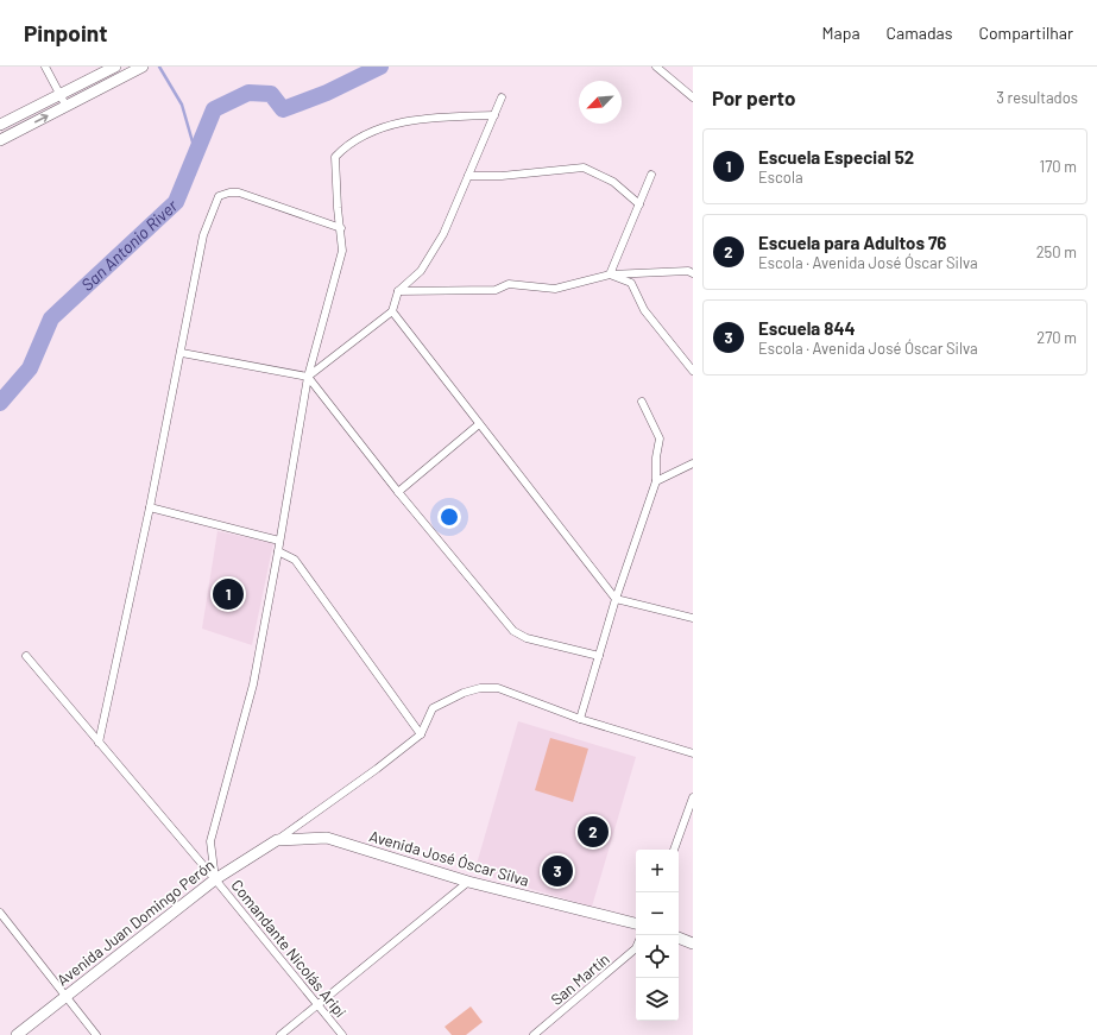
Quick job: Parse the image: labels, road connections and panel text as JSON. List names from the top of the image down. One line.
{"streets":{"main road":["Avenida José Óscar Silva","Avenida Juan Domingo Perón"],"street":["Comandante Nicolás Aripí","San Martín"]},"crossings":[["Avenida José Óscar Silva","Avenida Juan Domingo Perón"],["Avenida Juan Domingo Perón","Comandante Nicolás Aripí"]],"water":["San Antonio River"],"north":"bottom left","page":{"header":"Pinpoint","nav":["Mapa","Camadas","Compartilhar"],"heading":["Por perto","3 resultados"],"list":[{"mark":"1","name":"Escuela Especial 52","note":"Escola","value":"170 m"},{"mark":"2","name":"Escuela para Adultos 76","note":"Escola · Avenida José Óscar Silva","value":"250 m"},{"mark":"3","name":"Escuela 844","note":"Escola · Avenida José Óscar Silva","value":"270 m"}],"pins":["1","2","3"],"map_buttons":["+","−"]}}
